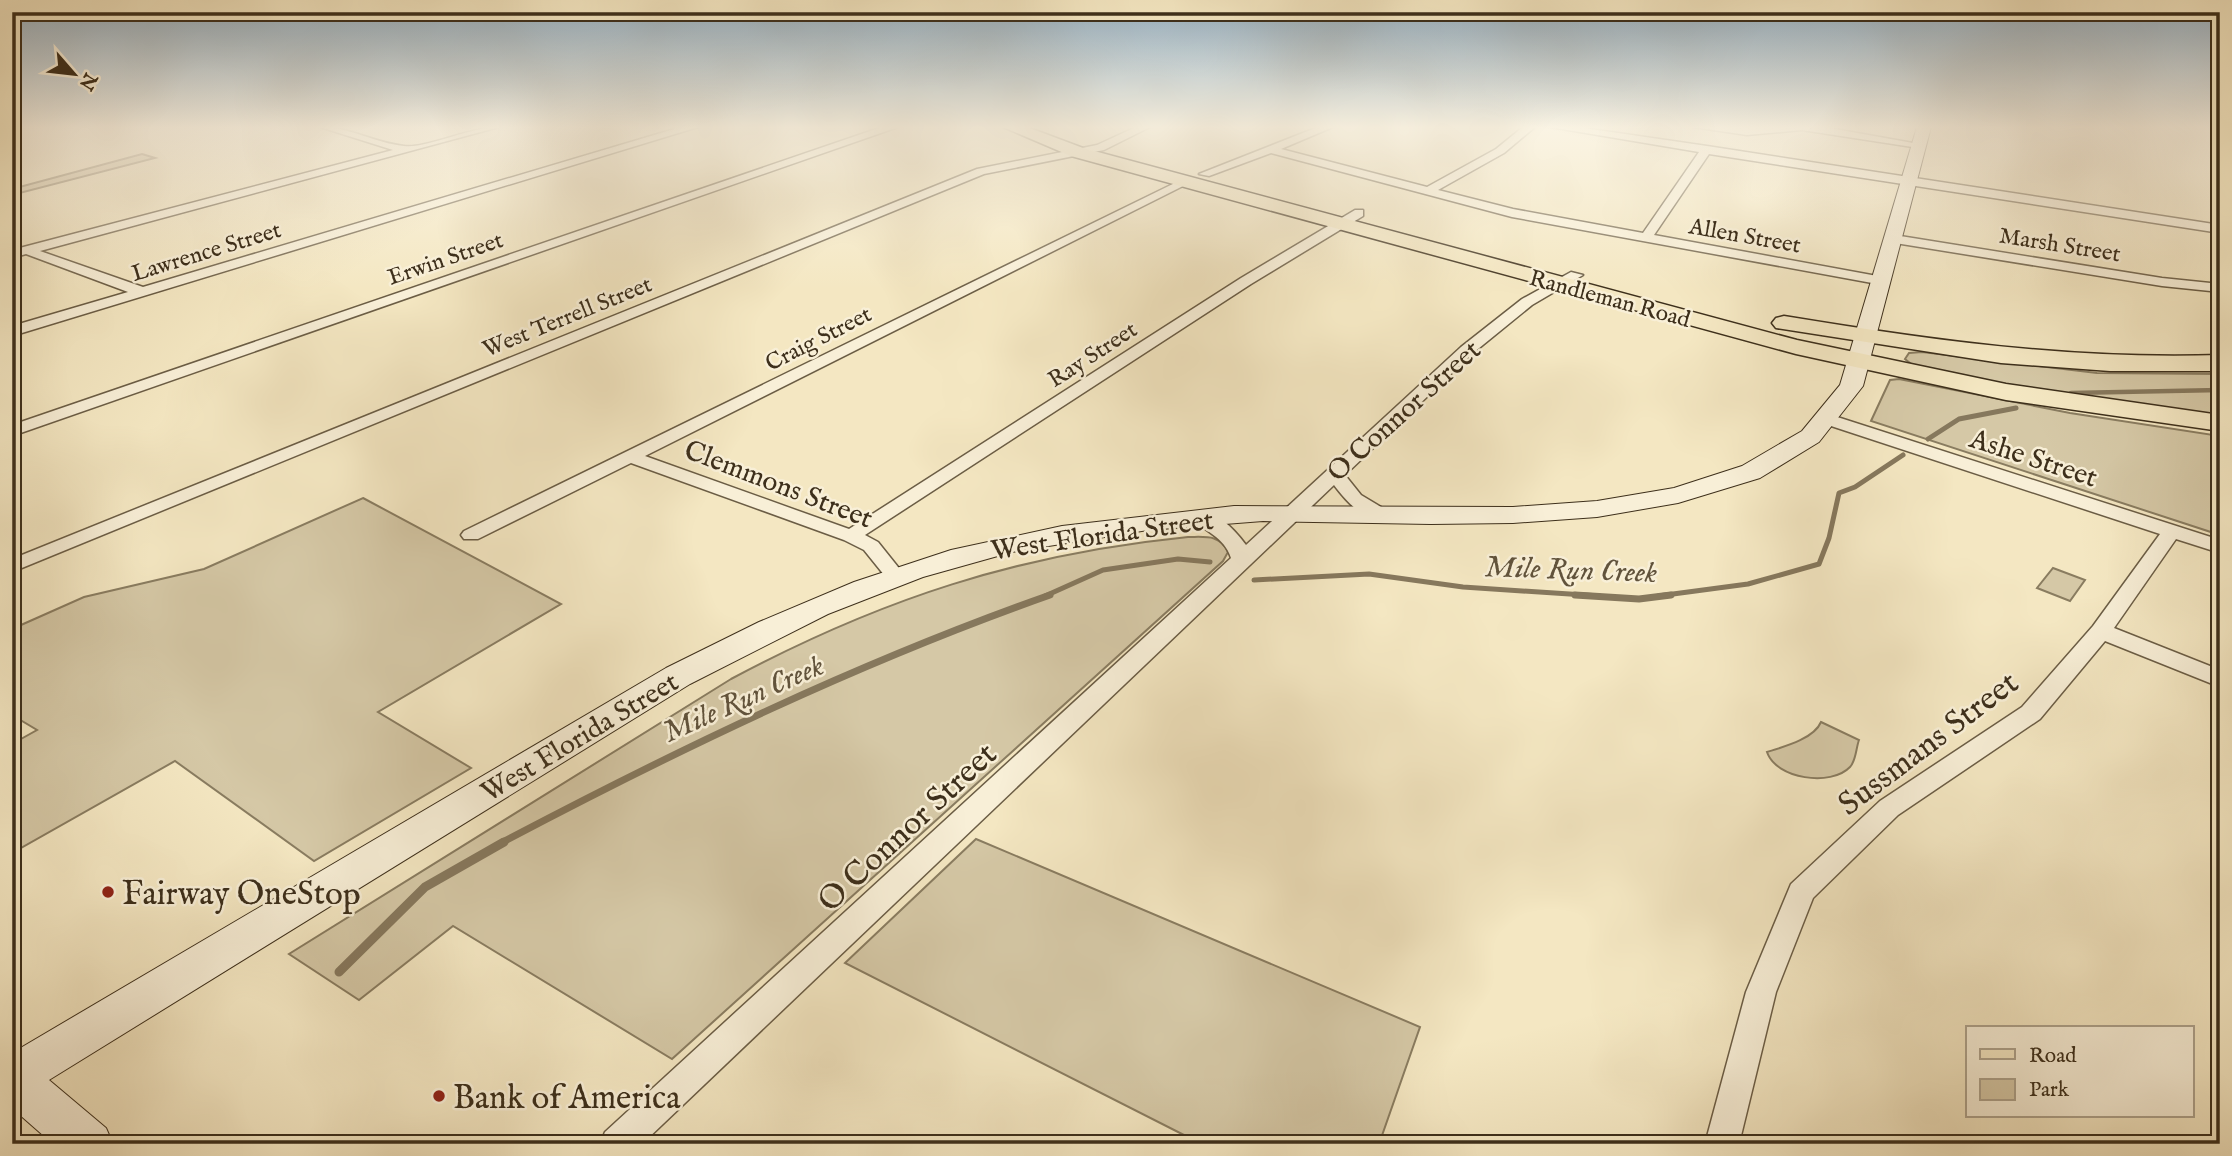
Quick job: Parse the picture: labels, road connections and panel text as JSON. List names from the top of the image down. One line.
{"streets":{"main road":["Randleman Road","West Florida Street"],"street":["Allen Street","Marsh Street","Lawrence Street","Erwin Street","West Terrell Street","Craig Street","Ray Street","O Connor Street","Ashe Street","Clemmons Street","Sussmans Street"]},"crossings":[["Allen Street","West Florida Street"],["Marsh Street","West Florida Street"],["Randleman Road","Ray Street"],["Randleman Road","O Connor Street"],["Randleman Road","West Florida Street"],["Craig Street","Clemmons Street"],["Ray Street","Clemmons Street"],["O Connor Street","West Florida Street"],["Ashe Street","West Florida Street"],["Ashe Street","Sussmans Street"],["Clemmons Street","West Florida Street"]],"water":["Mile Run Creek"],"places":["Fairway OneStop","Bank of America"],"legend":["Road","Park"],"north":"bottom right"}
